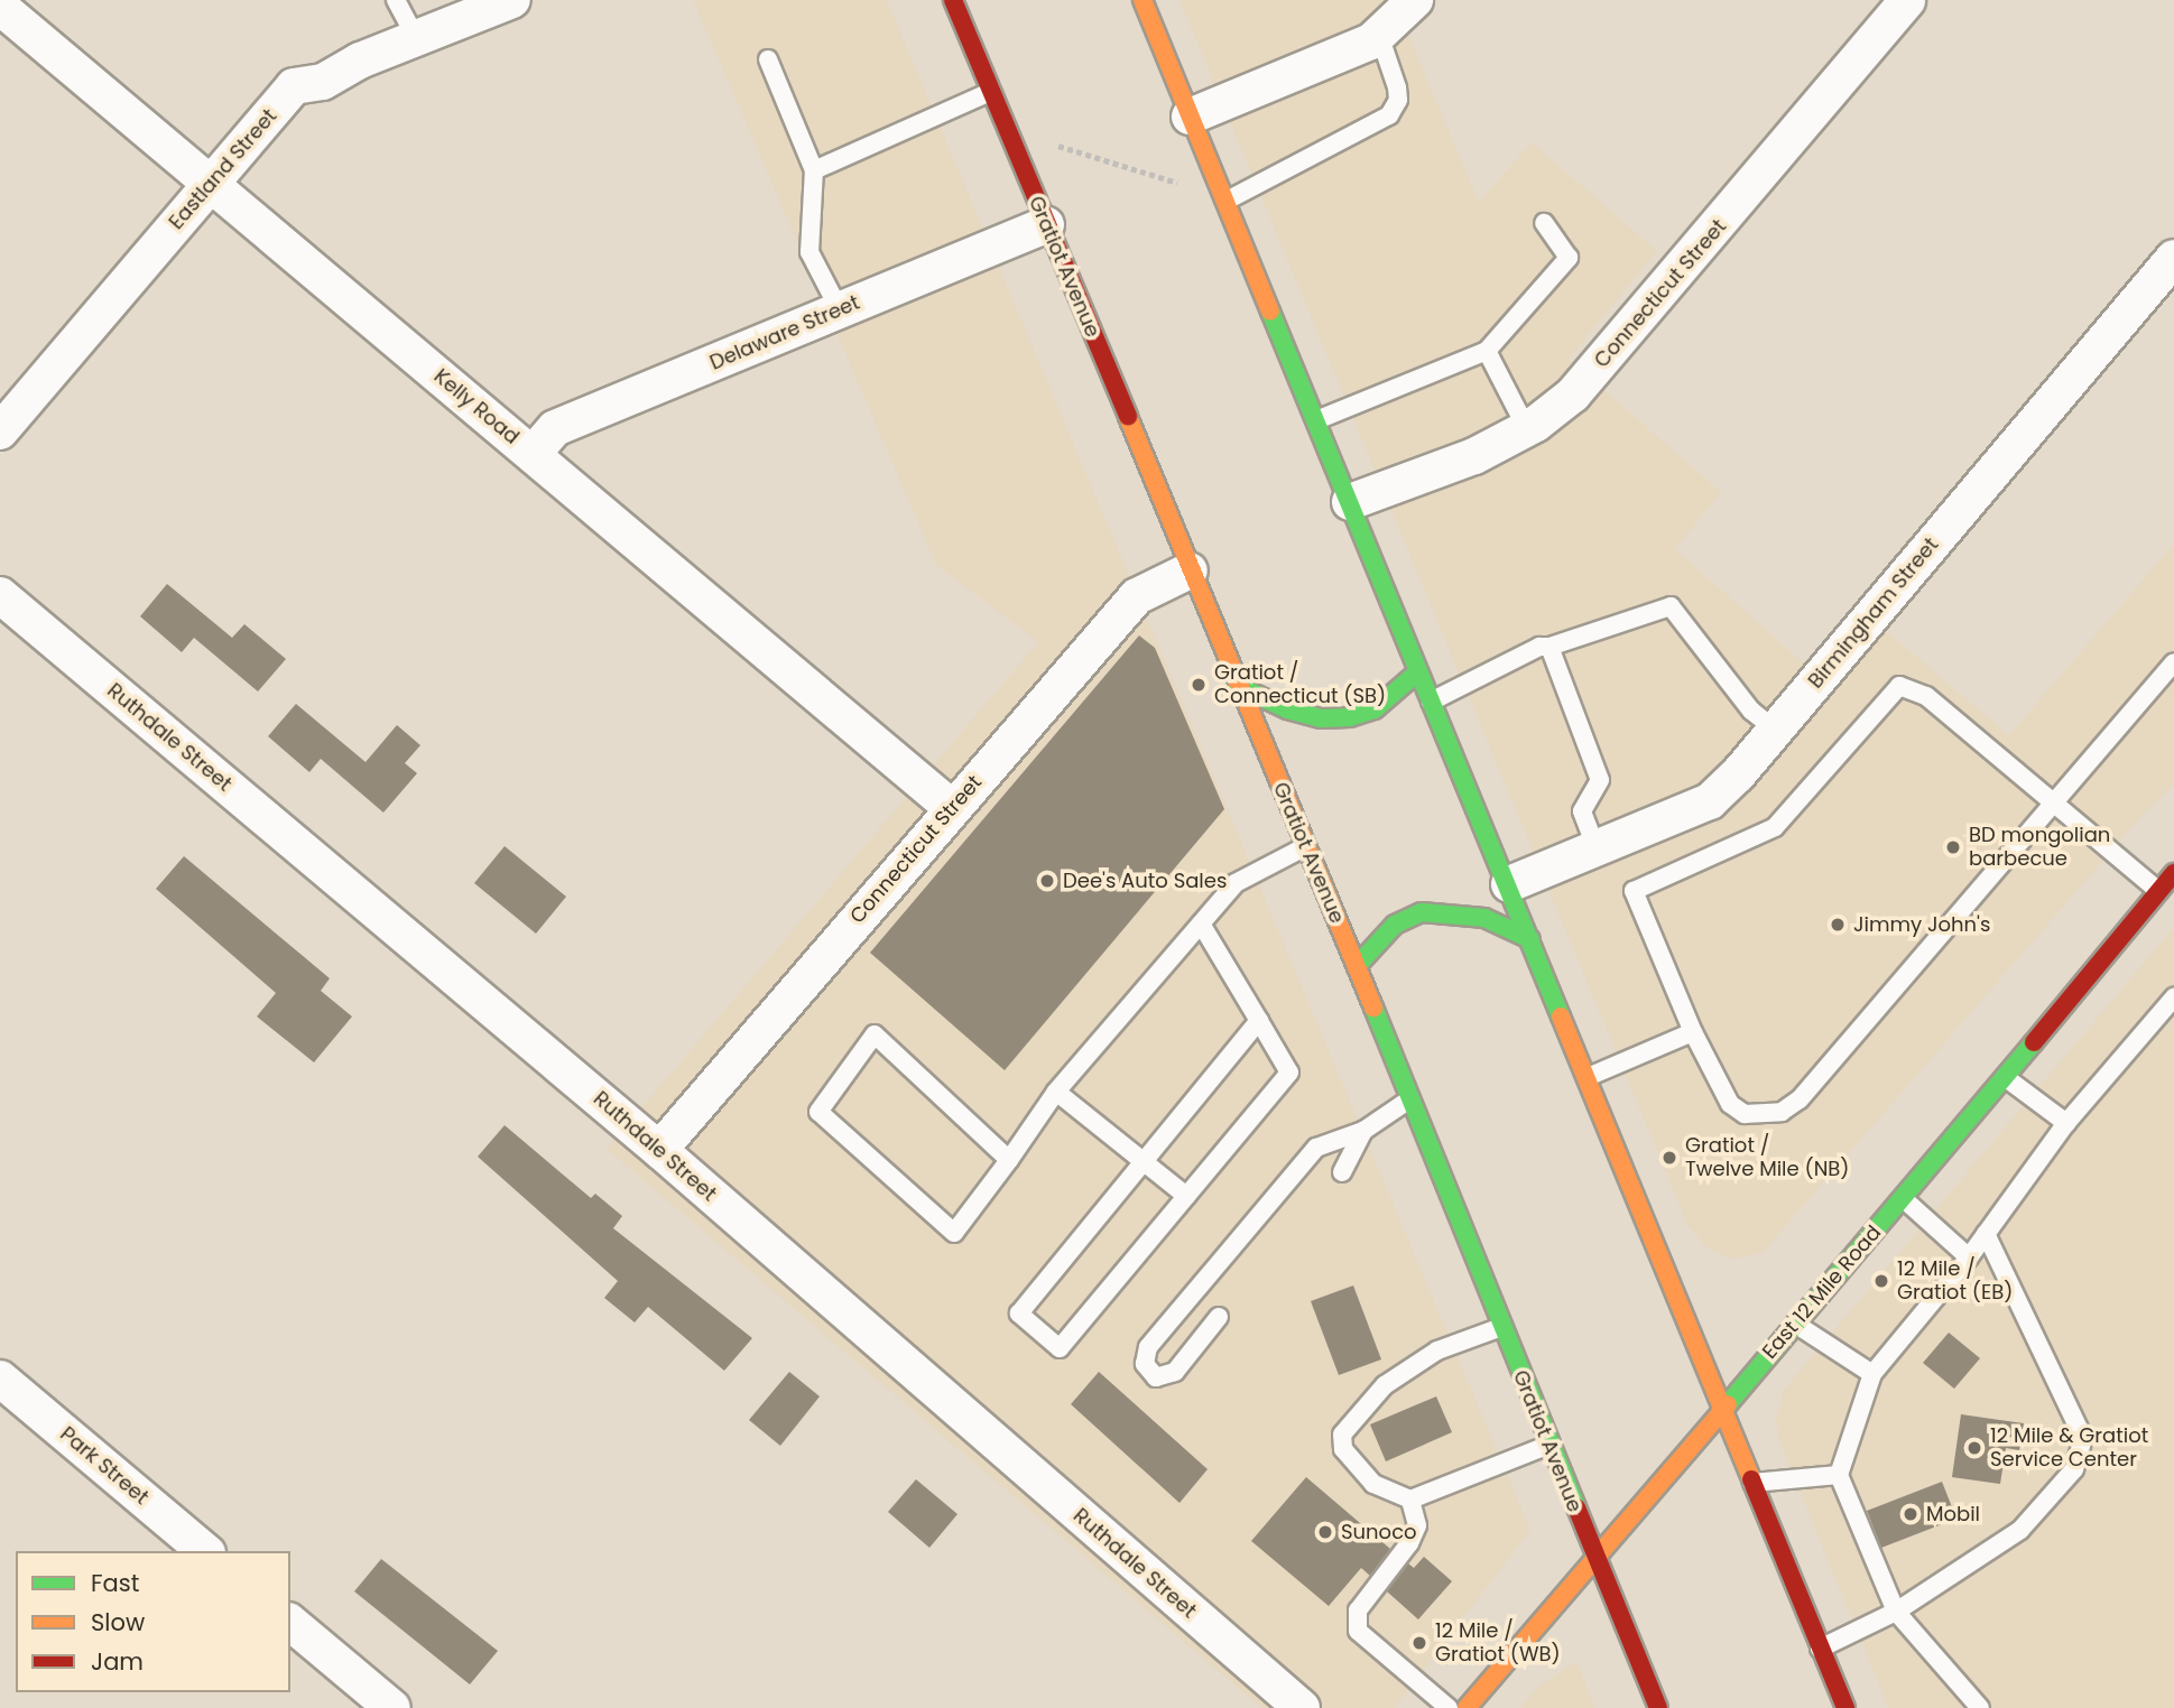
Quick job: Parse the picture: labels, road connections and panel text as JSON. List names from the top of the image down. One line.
{"streets":{"main road":["Gratiot Avenue","East 12 Mile Road"],"street":["Eastland Street","Connecticut Street","Delaware Street","Kelly Road","Birmingham Street","Ruthdale Street","Park Street"]},"crossings":[["Eastland Street","Kelly Road"],["Gratiot Avenue","Connecticut Street"],["Gratiot Avenue","Delaware Street"],["Gratiot Avenue","East 12 Mile Road"],["Connecticut Street","Kelly Road"],["Connecticut Street","Ruthdale Street"],["Delaware Street","Kelly Road"]],"places":["Gratiot / Connecticut (SB)","BD mongolian barbecue","Dee's Auto Sales","Jimmy John's","Gratiot / Twelve Mile (NB)","12 Mile / Gratiot (EB)","12 Mile & Gratiot Service Center","Mobil","Sunoco","12 Mile / Gratiot (WB)"],"legend":["Fast","Slow","Jam"]}
